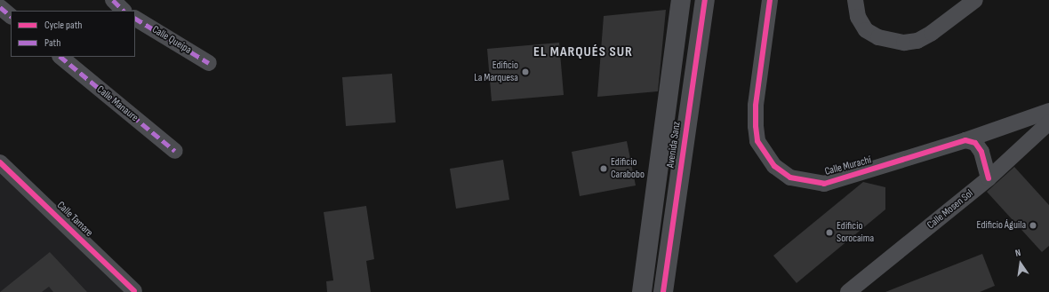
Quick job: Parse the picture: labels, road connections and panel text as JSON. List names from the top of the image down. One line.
{"streets":{"street":["Calle Queipa","Calle Manaure","Avenida Sanz","Calle Murachí","Calle Mosen Sol","Calle Tamare"]},"districts":["EL MARQUÉS SUR"],"places":["Edificio La Marquesa","Edificio Carabobo","Edificio Águila","Edificio Sorocaima"],"legend":["Cycle path","Path"],"north":"top"}
